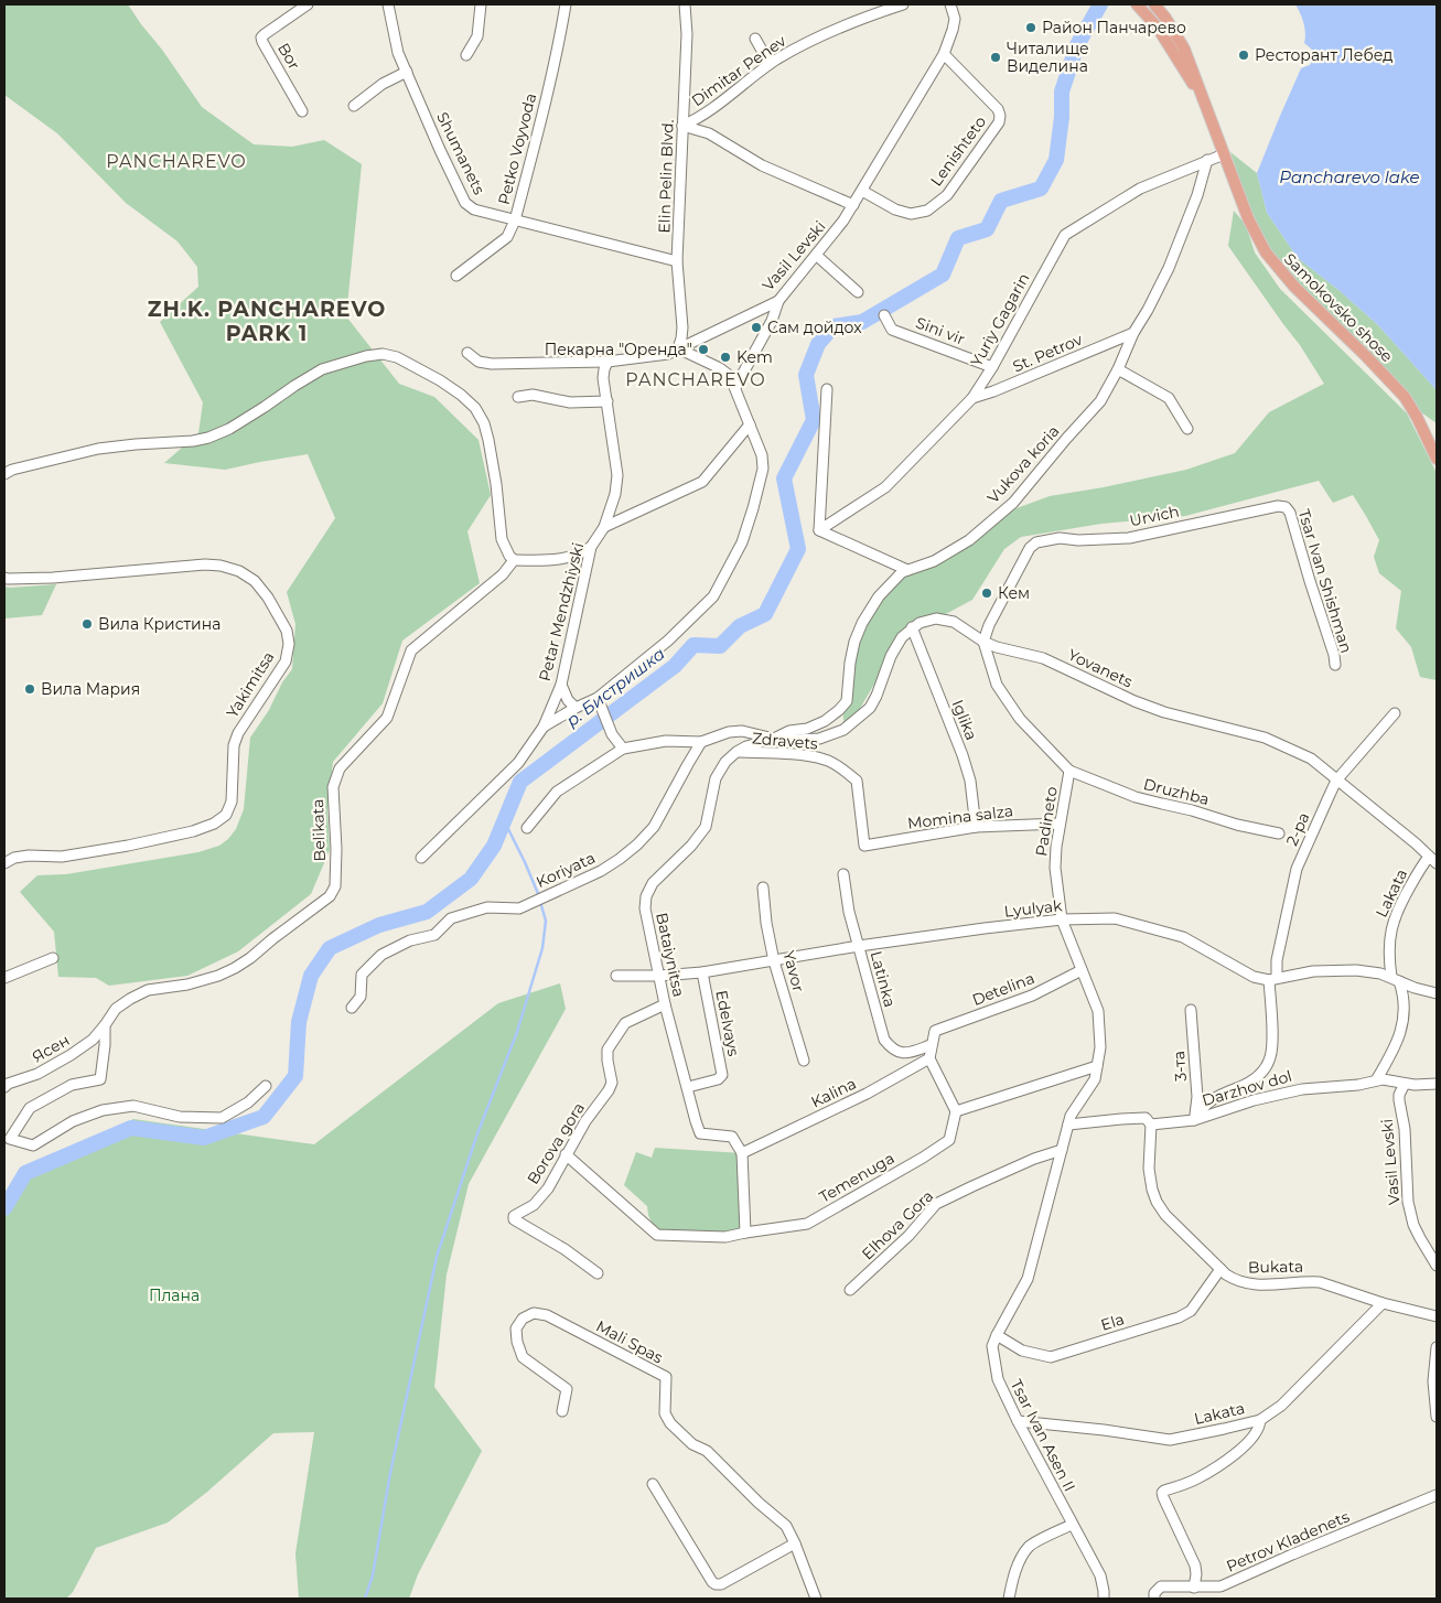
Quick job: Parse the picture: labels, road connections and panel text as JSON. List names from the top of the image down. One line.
{"streets":{"main road":["Samokovsko shose"],"street":["Bor","Dimitar Penev","Petko Voyvoda","Lenishteto","Shumanets","Elin Pelin Blvd.","Vasil Levski","Yuriy Gagarin","Sini vir","St. Petrov","Vukova koria","Urvich","Tsar Ivan Shishman","Petar Mendzhiyski","Yovanets","Yakimitsa","Iglika","Zdravets","Druzhba","Momina salza","Padineto","2-ра","Belikata","Koriyata","Lakata","Lyulyak","Bataiynitsa","Yavor","Latinka","Detelina","Edelvays","Ясен","3-та","Darzhov dol","Kalina","Borova gora","Temenuga","Elhova Gora","Bukata","Ela","Mali Spas","Tsar Ivan Asen II","Petrov Kladenets"]},"crossings":[["Dimitar Penev","Elin Pelin Blvd."],["Petko Voyvoda","Shumanets"],["Lenishteto","Vasil Levski"],["Shumanets","Elin Pelin Blvd."],["Elin Pelin Blvd.","Vasil Levski"],["Vasil Levski","Petar Mendzhiyski"],["Vasil Levski","Darzhov dol"],["Samokovsko shose","Yuriy Gagarin"],["Yuriy Gagarin","Sini vir"],["Yuriy Gagarin","St. Petrov"],["Yuriy Gagarin","Vukova koria"],["St. Petrov","Vukova koria"],["Vukova koria","Bataiynitsa"],["Urvich","Tsar Ivan Shishman"],["Urvich","Yovanets"],["Urvich","Padineto"],["Yovanets","Iglika"],["Yovanets","Padineto"],["Yovanets","2-ра"],["Yovanets","Lakata"],["Iglika","Momina salza"],["Zdravets","Momina salza"],["Zdravets","Bataiynitsa"],["Druzhba","Padineto"],["Momina salza","Padineto"],["Padineto","Lyulyak"],["Padineto","Detelina"],["Padineto","Darzhov dol"],["Padineto","Tsar Ivan Asen II"],["2-ра","Lyulyak"],["2-ра","3-та"],["2-ра","Darzhov dol"],["Belikata","Ясен"],["Lakata","Darzhov dol"],["Lakata","Bukata"],["Lakata","Tsar Ivan Asen II"],["Lyulyak","Bataiynitsa"],["Lyulyak","Yavor"],["Lyulyak","Latinka"],["Lyulyak","Edelvays"],["Bataiynitsa","Edelvays"],["Bataiynitsa","Kalina"],["Bataiynitsa","Borova gora"],["Latinka","Detelina"],["3-та","Darzhov dol"],["Darzhov dol","Bukata"],["Darzhov dol","Tsar Ivan Asen II"],["Borova gora","Temenuga"],["Elhova Gora","Tsar Ivan Asen II"],["Bukata","Ela"],["Ela","Tsar Ivan Asen II"]],"districts":["PANCHAREVO","ZH.K. PANCHAREVO PARK 1","PANCHAREVO"],"water":["Pancharevo lake","р. Бистришка"],"parks":["Плана"],"places":["Район Панчарево","Ресторант Лебед","Читалище Виделина","Сам дойдох","Пекарна \"Оренда\"","Kem","Кем","Вила Кристина","Вила Мария"]}
